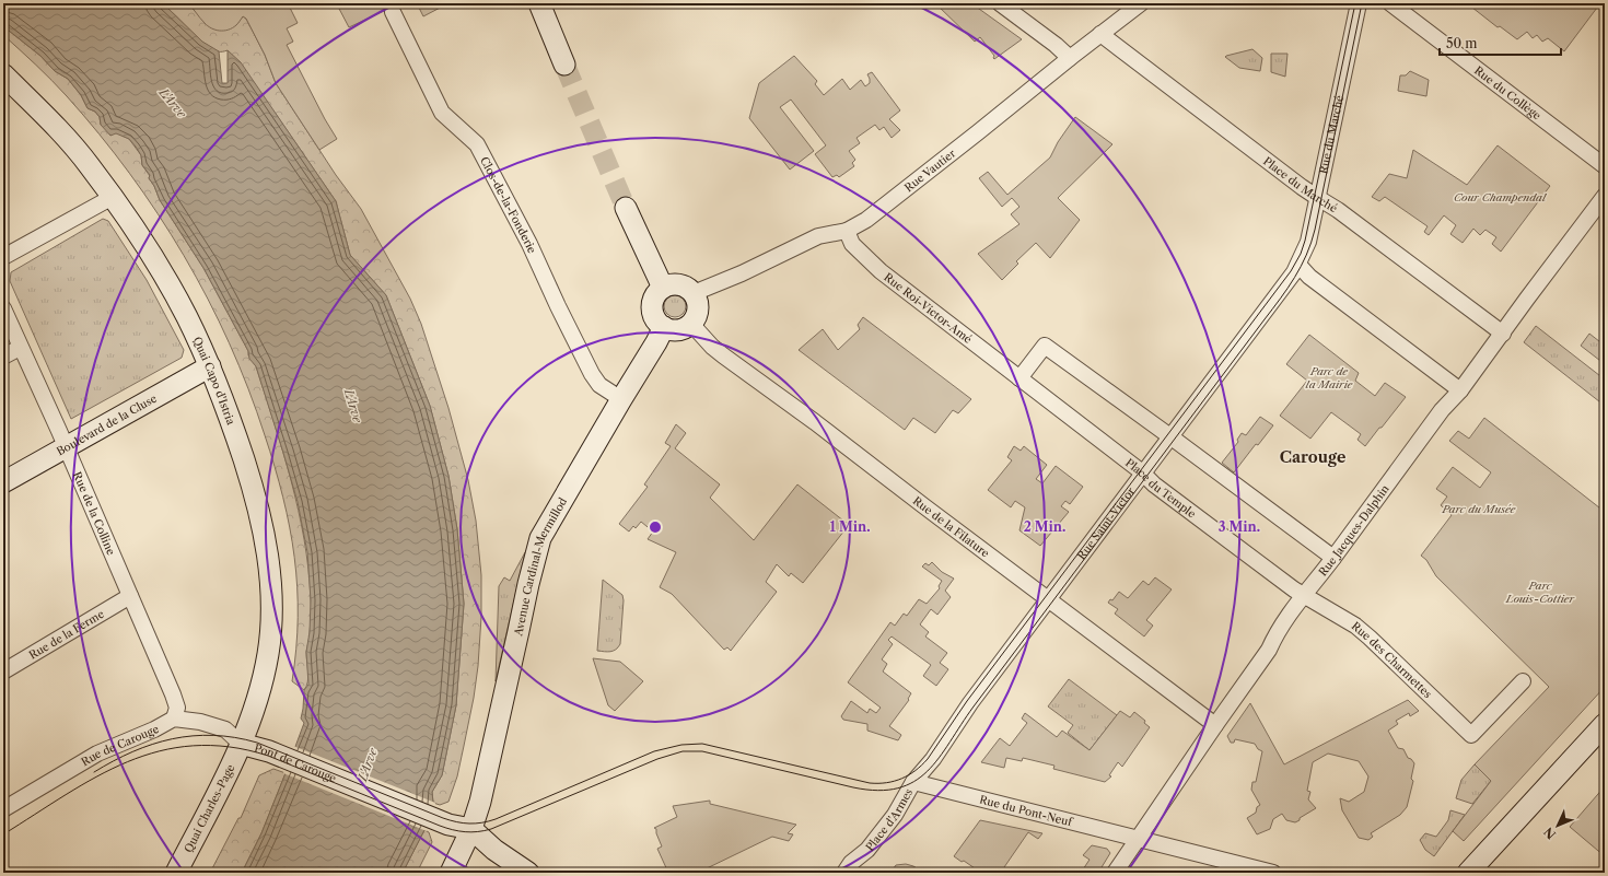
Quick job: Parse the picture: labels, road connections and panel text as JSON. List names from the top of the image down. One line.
{"streets":{"street":["Rue du Collège","Rue du Marché","Rue Vautier","Place du Marché","Clos-de-la-Fonderie","Rue Roi-Victor-Amé","Quai Capo d'Istria","Boulevard de la Cluse","Place du Temple","Rue de la Colline","Rue Saint-Victor","Rue de la Filature","Rue Jacques-Dalphin","Avenue Cardinal-Mermillod","Rue de la Ferme","Rue des Charmettes","Rue de Carouge","Pont de Carouge","Quai Charles-Page","Rue du Pont-Neuf","Place d'Armes"]},"crossings":[["Rue du Marché","Place du Marché"],["Rue du Marché","Rue Saint-Victor"],["Rue Vautier","Place du Marché"],["Rue Vautier","Rue Roi-Victor-Amé"],["Rue Vautier","Rue de la Filature"],["Rue Vautier","Avenue Cardinal-Mermillod"],["Place du Marché","Rue Jacques-Dalphin"],["Clos-de-la-Fonderie","Avenue Cardinal-Mermillod"],["Rue Roi-Victor-Amé","Place du Temple"],["Quai Capo d'Istria","Boulevard de la Cluse"],["Quai Capo d'Istria","Pont de Carouge"],["Quai Capo d'Istria","Quai Charles-Page"],["Boulevard de la Cluse","Rue de la Colline"],["Place du Temple","Rue Saint-Victor"],["Place du Temple","Rue Jacques-Dalphin"],["Place du Temple","Rue des Charmettes"],["Rue de la Colline","Rue de la Ferme"],["Rue de la Colline","Rue de Carouge"],["Rue Saint-Victor","Rue de la Filature"],["Rue Saint-Victor","Rue du Pont-Neuf"],["Rue Saint-Victor","Place d'Armes"],["Rue de la Filature","Rue Jacques-Dalphin"],["Rue de la Filature","Avenue Cardinal-Mermillod"],["Rue Jacques-Dalphin","Rue des Charmettes"],["Rue Jacques-Dalphin","Rue du Pont-Neuf"],["Avenue Cardinal-Mermillod","Pont de Carouge"],["Pont de Carouge","Quai Charles-Page"],["Rue du Pont-Neuf","Place d'Armes"]],"districts":["Carouge"],"water":["L'Arve"],"parks":["Cour Champendal","Parc de la Mairie","Parc du Musée","Parc Louis-Cottier"],"scale_bar":"50 m","north":"bottom left","rings":["1 Min.","2 Min.","3 Min."]}
